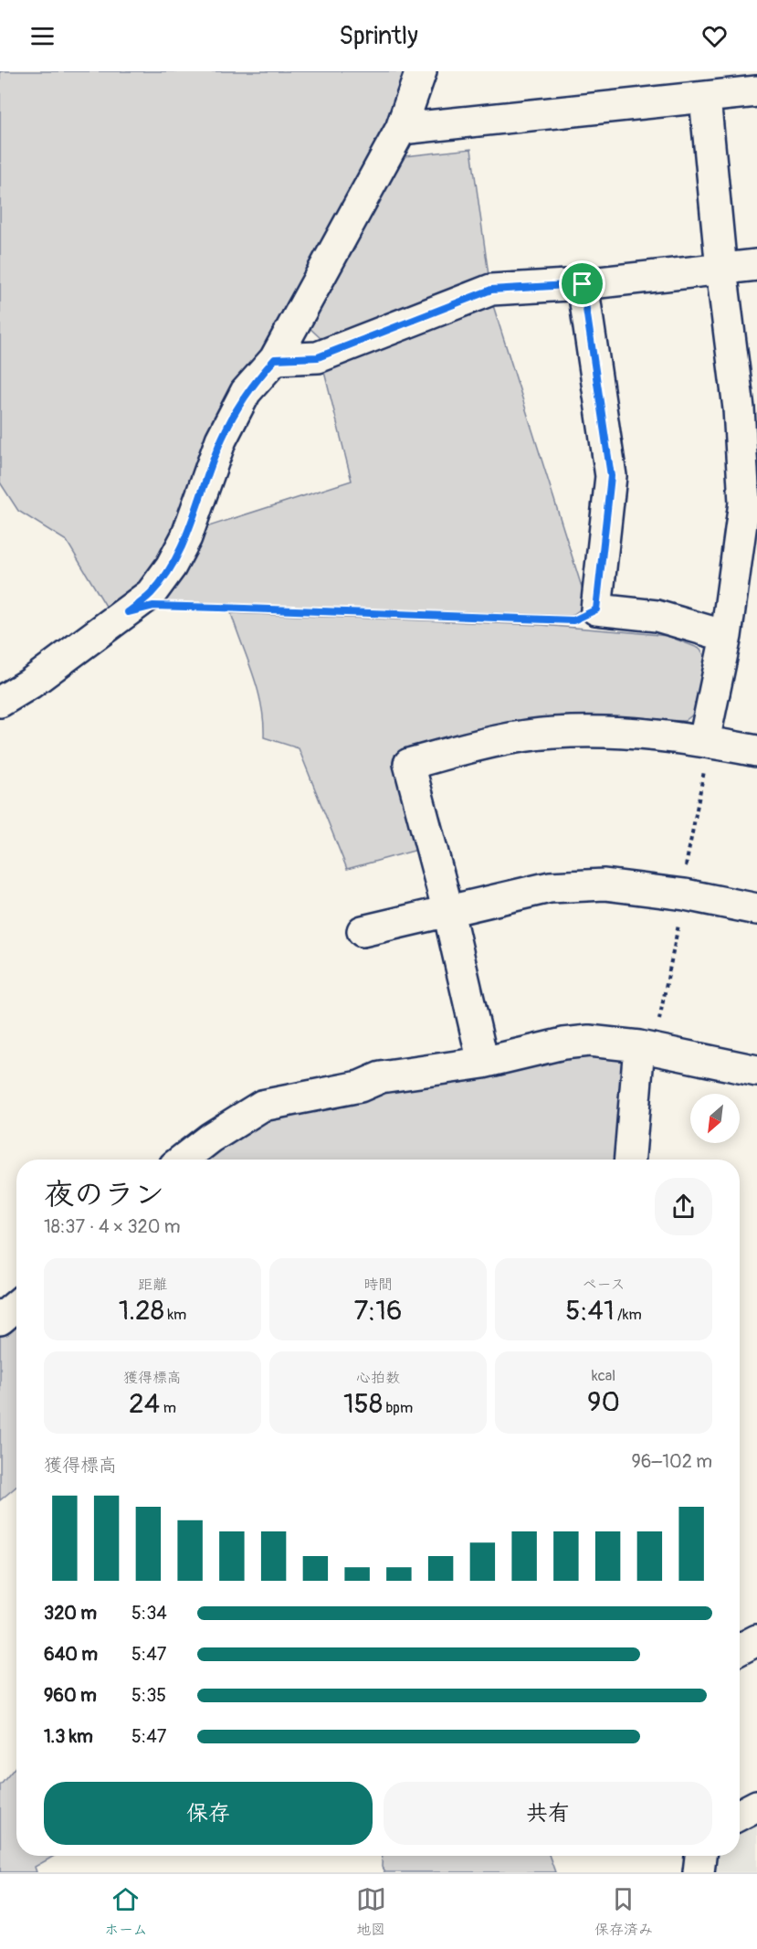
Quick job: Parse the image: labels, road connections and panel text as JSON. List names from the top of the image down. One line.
{"north":"bottom left","page":{"header":"Sprintly","heading":["夜のラン","18:37 · 4 × 320 m"],"stats":[["距離","1.28 km"],["時間","7:16"],["ペース","5:41 /km"],["獲得標高","24 m"],["心拍数","158 bpm"],["kcal","90"]],"chart":["獲得標高","96–102 m"],"list":[{"name":"320 m","note":"5:34"},{"name":"640 m","note":"5:47"},{"name":"960 m","note":"5:35"},{"name":"1.3 km","note":"5:47"}],"buttons":["保存","共有"],"tabs":["ホーム","地図","保存済み"]}}
